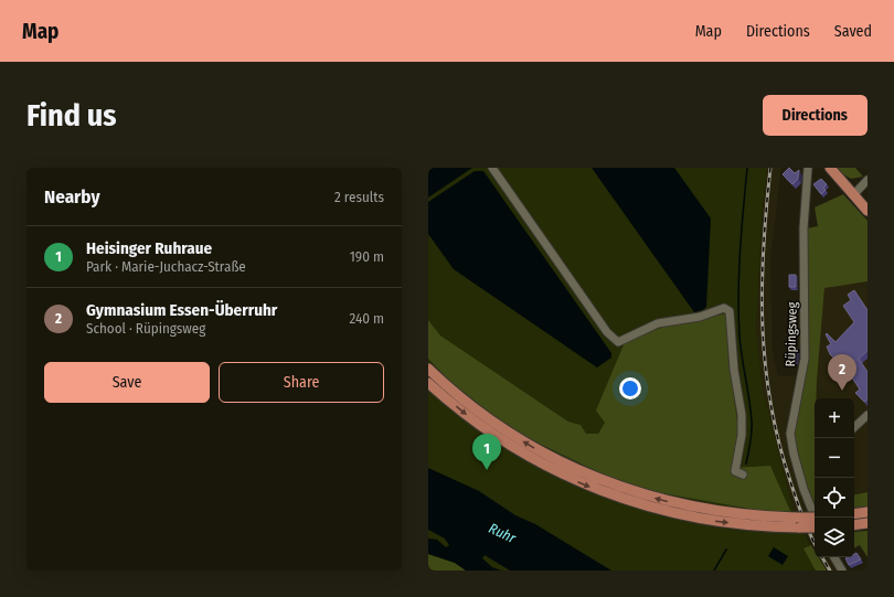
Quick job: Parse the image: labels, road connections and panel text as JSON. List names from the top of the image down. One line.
{"streets":{"street":["Rüpingsweg"]},"water":["Ruhr"],"page":{"header":"Map","nav":["Map","Directions","Saved"],"buttons":["Directions",["Save","Share"]],"title":"Find us","heading":["Nearby","2 results"],"list":[{"mark":"1","name":"Heisinger Ruhraue","note":"Park · Marie-Juchacz-Straße","value":"190 m"},{"mark":"2","name":"Gymnasium Essen-Überruhr","note":"School · Rüpingsweg","value":"240 m"}],"pins":["2","1"],"map_buttons":["+","−"]}}
